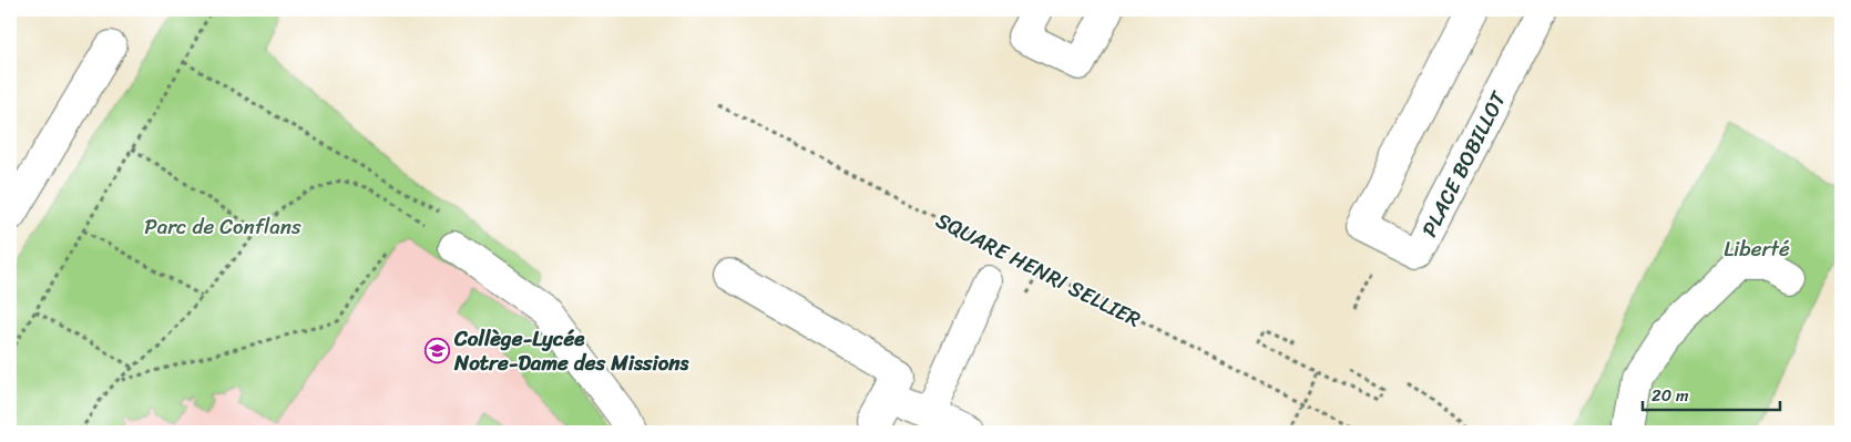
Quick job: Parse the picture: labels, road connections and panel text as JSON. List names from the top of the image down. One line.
{"streets":{"lane":["PLACE BOBILLOT","SQUARE HENRI SELLIER"]},"parks":["Parc de Conflans","Liberté"],"places":{"school or university":["Collège-Lycée Notre-Dame des Missions"]},"scale_bar":"20 m"}
